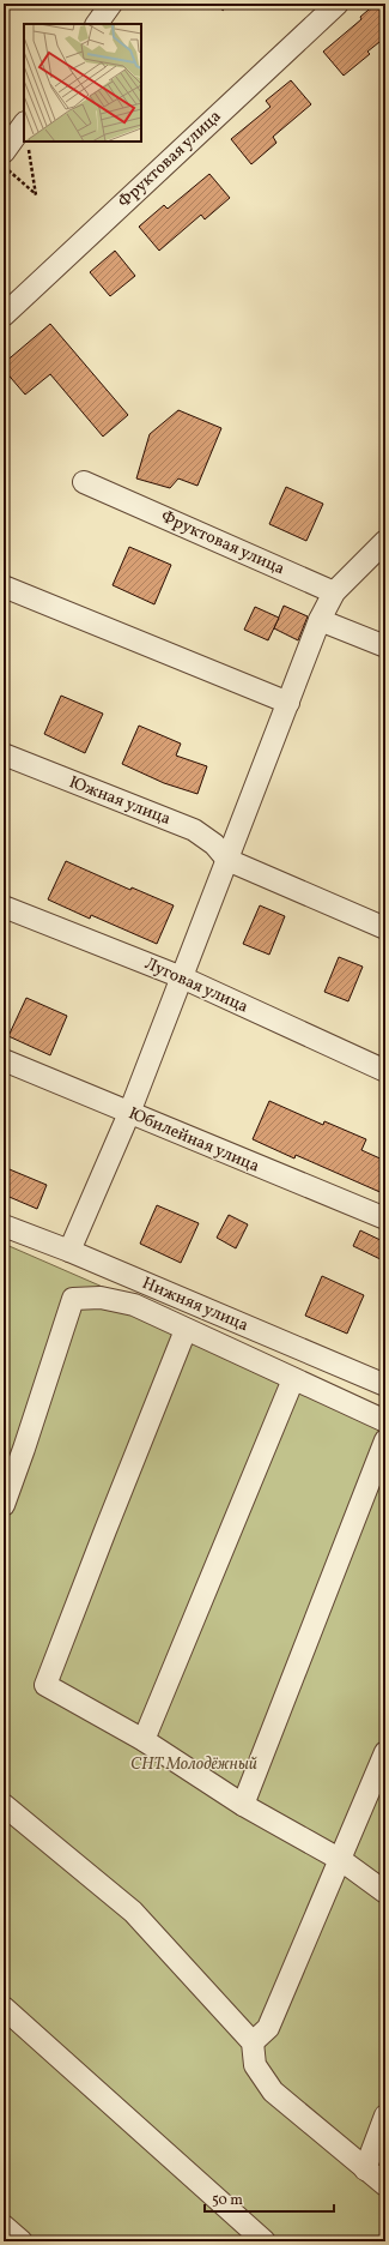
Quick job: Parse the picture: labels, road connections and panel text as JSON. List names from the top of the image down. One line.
{"streets":{"street":["Фруктовая улица","Южная улица","Луговая улица","Юбилейная улица","Нижняя улица"]},"parks":["СНТ Молодёжный"],"scale_bar":"50 m"}
